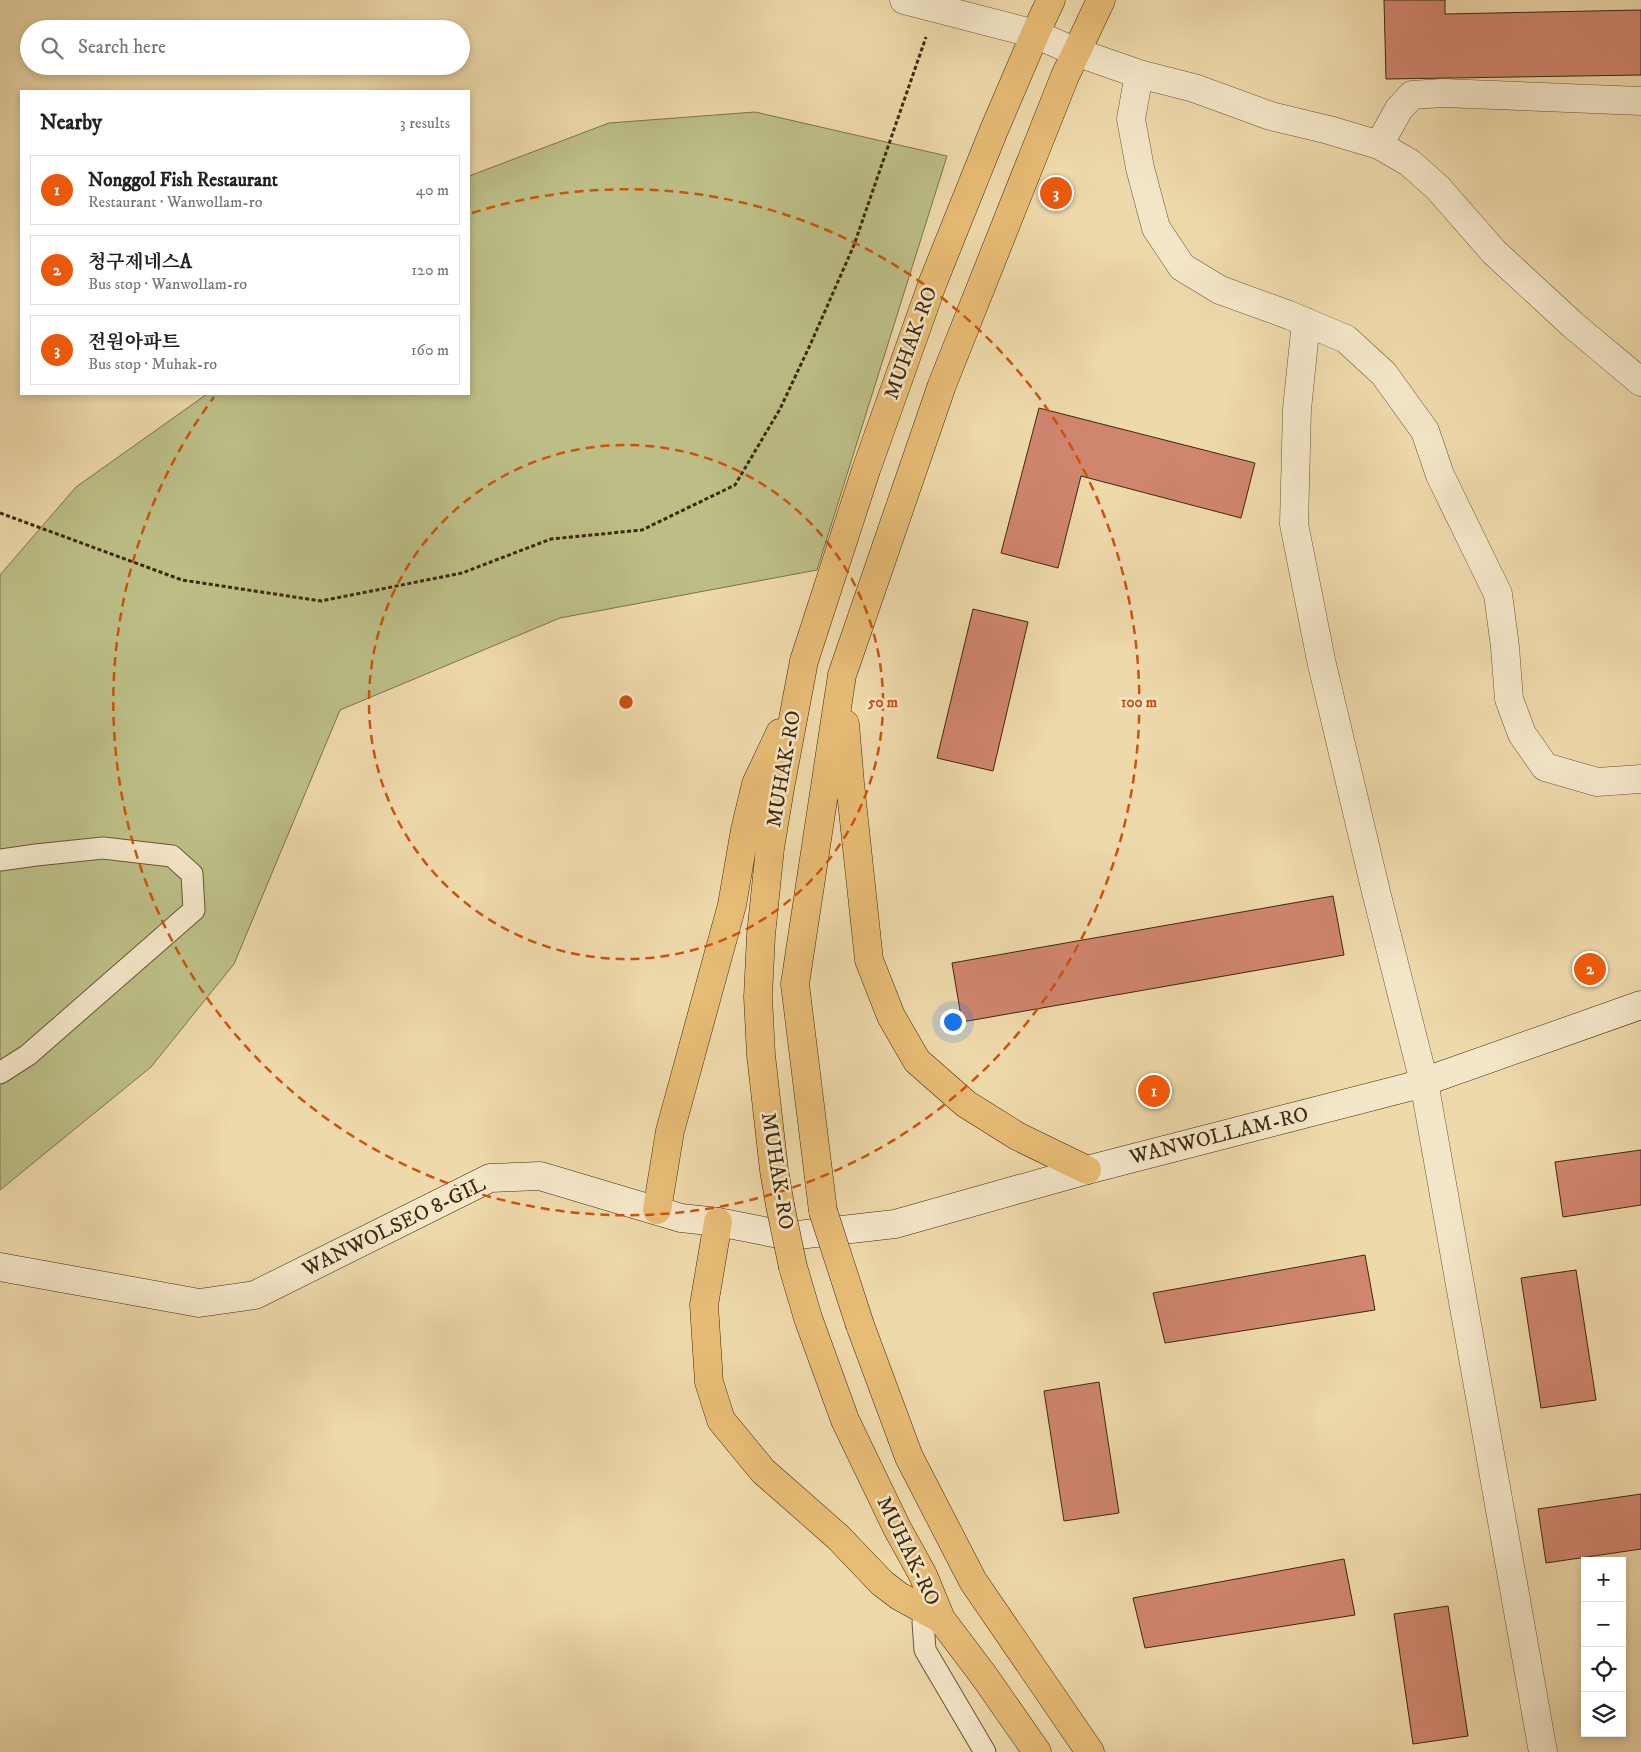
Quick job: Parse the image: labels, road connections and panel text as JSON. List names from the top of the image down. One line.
{"streets":{"main road":["MUHAK-RO"],"street":["WANWOLLAM-RO","WANWOLSEO 8-GIL"]},"crossings":[["MUHAK-RO","WANWOLLAM-RO"],["MUHAK-RO","WANWOLSEO 8-GIL"],["WANWOLLAM-RO","WANWOLSEO 8-GIL"]],"page":{"search":"Search here","heading":["Nearby","3 results"],"list":[{"mark":"1","name":"Nonggol Fish Restaurant","note":"Restaurant · Wanwollam-ro","value":"40 m"},{"mark":"2","name":"청구제네스A","note":"Bus stop · Wanwollam-ro","value":"120 m"},{"mark":"3","name":"전원아파트","note":"Bus stop · Muhak-ro","value":"160 m"}],"pins":["3","2","1"],"map_buttons":["+","−"]},"rings":["50 m","100 m"]}
